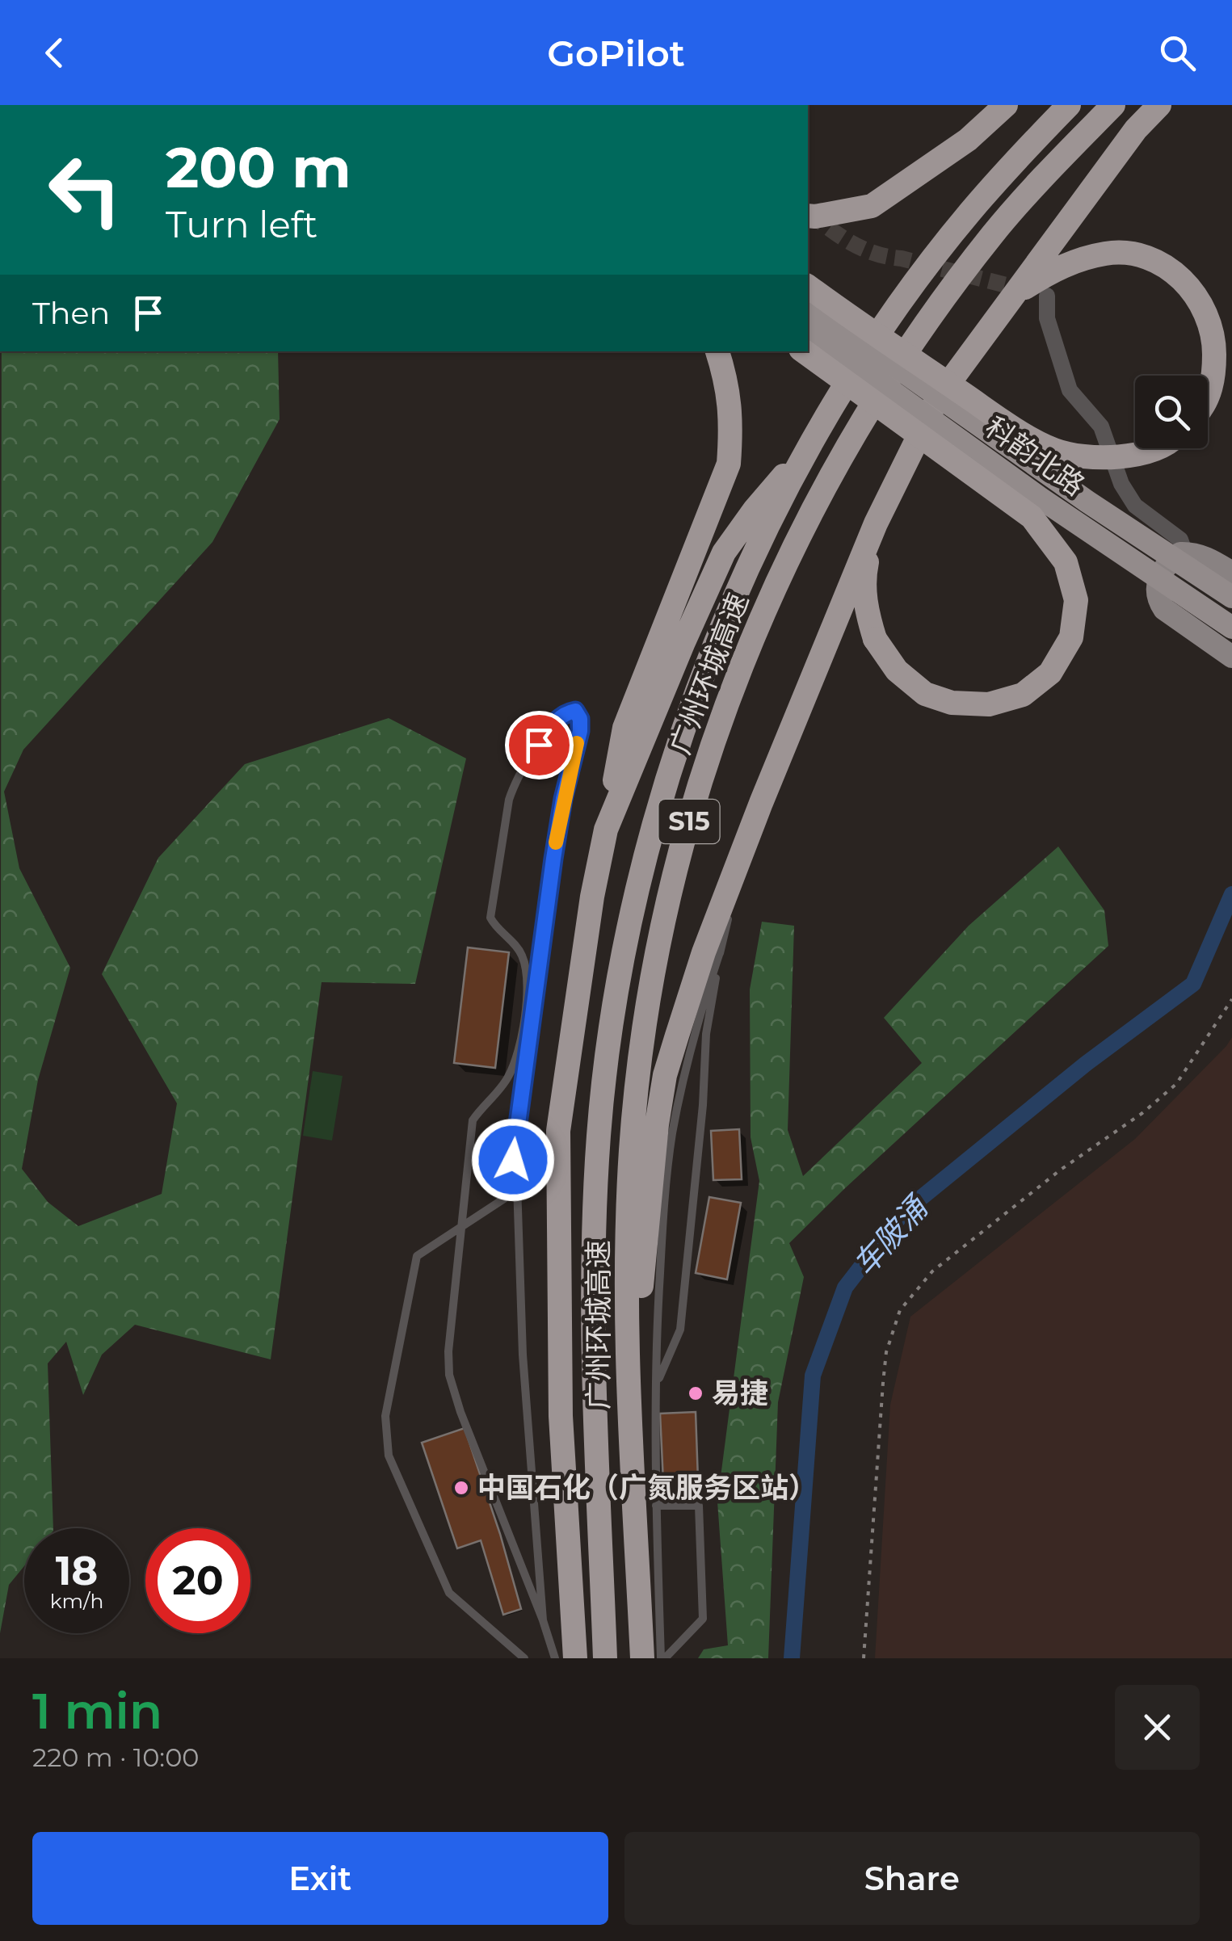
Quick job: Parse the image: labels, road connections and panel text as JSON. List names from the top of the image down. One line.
{"streets":{"highway":["科韵北路","广州环城高速","S15"]},"water":["车陂涌"],"places":["易捷","中国石化（广氮服务区站）"],"page":{"header":"GoPilot","turn":["200 m","Turn left"],"then":"Then","speed":"18 km/h","limit":"20","heading":["1 min","220 m · 10:00"],"buttons":["Exit","Share"]}}
